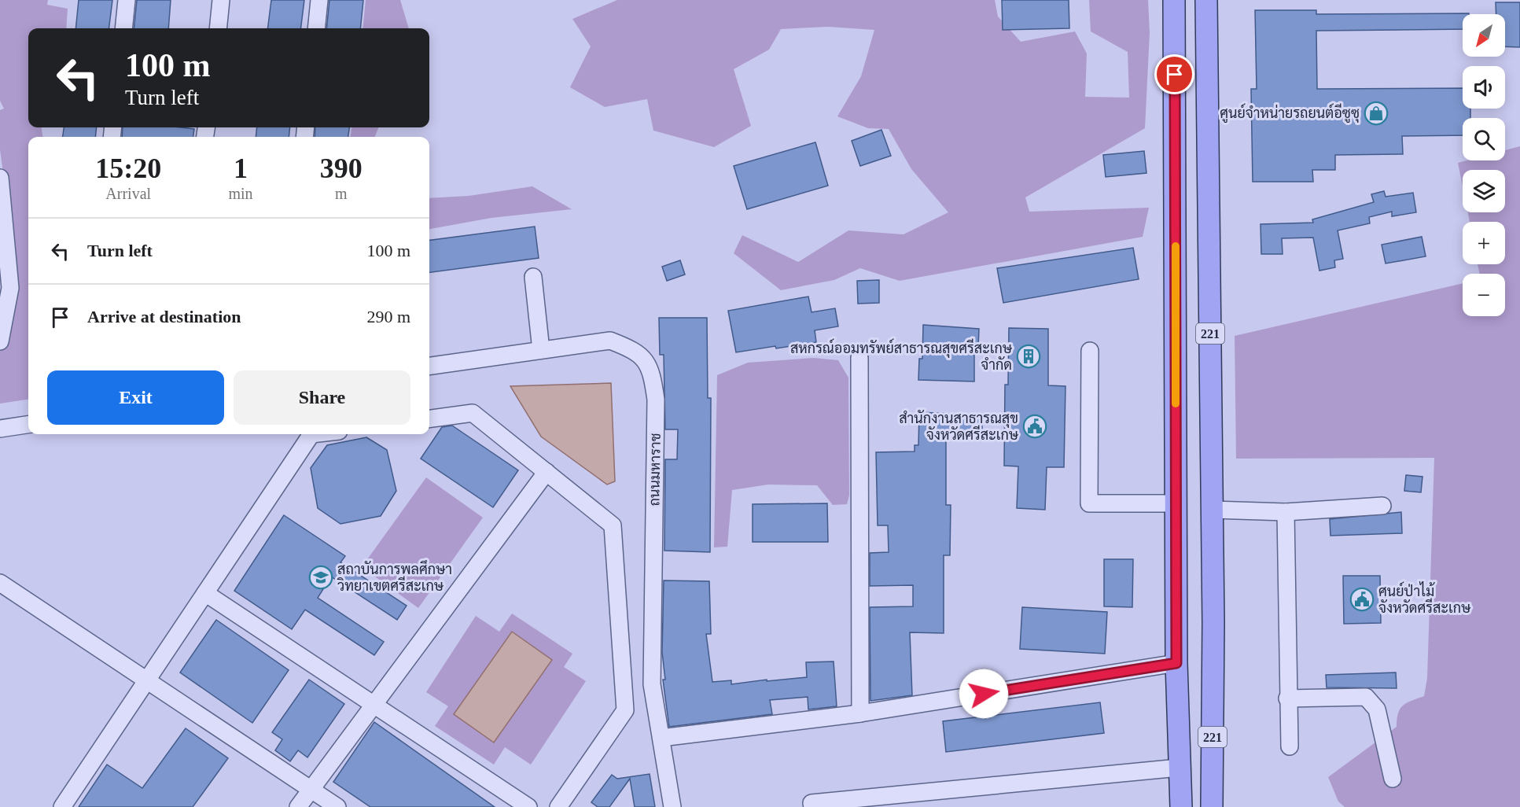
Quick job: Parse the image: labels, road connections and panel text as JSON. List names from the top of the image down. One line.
{"streets":{"main road":["221"],"street":["ถนนมหาราช"]},"places":{"shop":["ศูนย์จำหน่ายรถยนต์อีซูซุ"],"building":["สหกรณ์ออมทรัพย์สาธารณสุขศรีสะเกษ จำกัด"],"public building":["สำนักงานสาธารณสุข จังหวัดศรีสะเกษ","ศูนย์ป่าไม้ จังหวัดศรีสะเกษ"],"school or university":["สถาบันการพลศึกษา วิทยาเขตศรีสะเกษ"]},"north":"bottom left","page":{"map_buttons":["+","−"],"turn":["100 m","Turn left"],"eta":["15:20","Arrival","1","min","390","m"],"list":[{"name":"Turn left","value":"100 m"},{"name":"Arrive at destination","value":"290 m"}],"buttons":["Exit","Share"]}}
